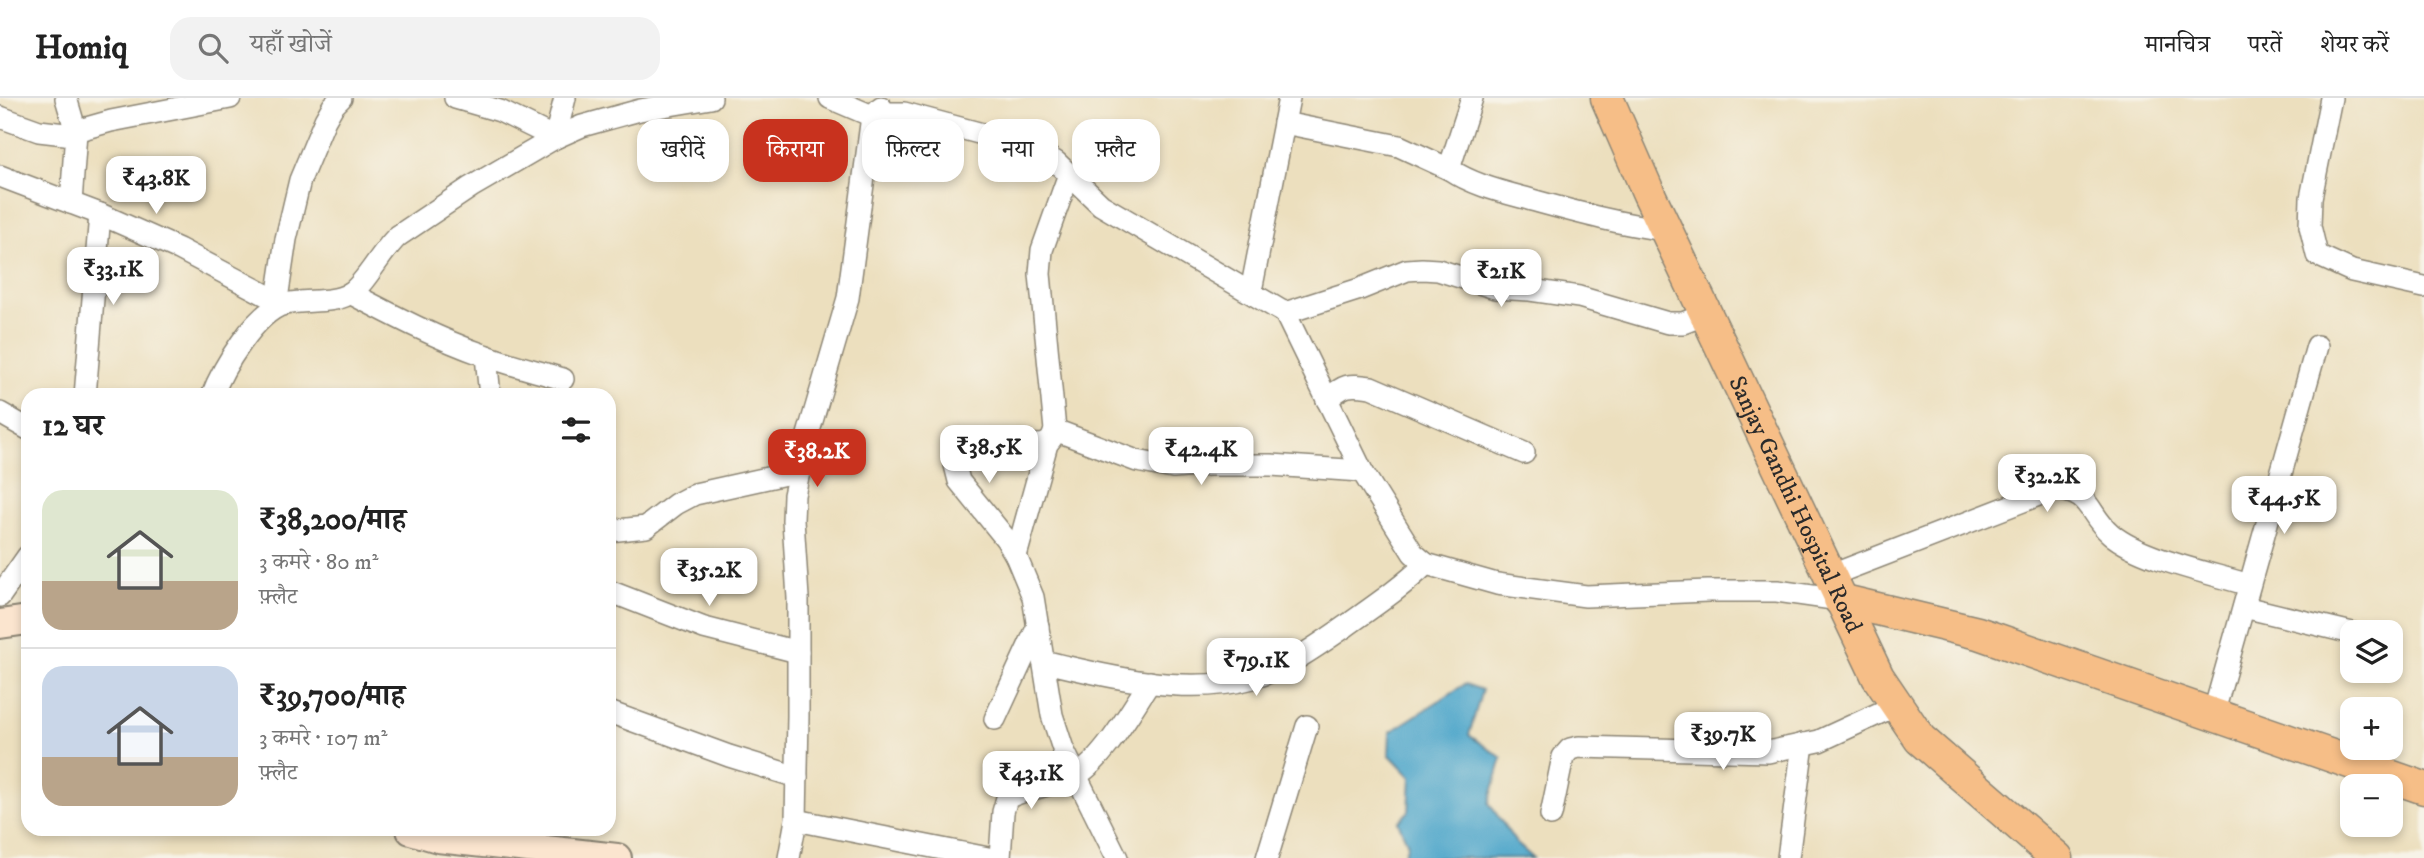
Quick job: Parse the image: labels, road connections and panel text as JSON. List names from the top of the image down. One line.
{"streets":{"main road":["Sanjay Gandhi Hospital Road"]},"page":{"header":"Homiq","search":"यहाँ खोजें","nav":["मानचित्र","परतें","शेयर करें"],"chip":["खरीदें","किराया","फ़िल्टर","नया","फ़्लैट"],"price":["₹43.8K","₹33.1K","₹21K","₹38.5K","₹42.4K","₹38.2K","₹32.2K","₹44.5K","₹35.2K","₹79.1K","₹39.7K","₹43.1K"],"heading":"12 घर","list":[{"name":"₹38,200/माह","note":"3 कमरे · 80 m² · फ़्लैट"},{"name":"₹39,700/माह","note":"3 कमरे · 107 m² · फ़्लैट"}],"map_buttons":["+","−"]}}
